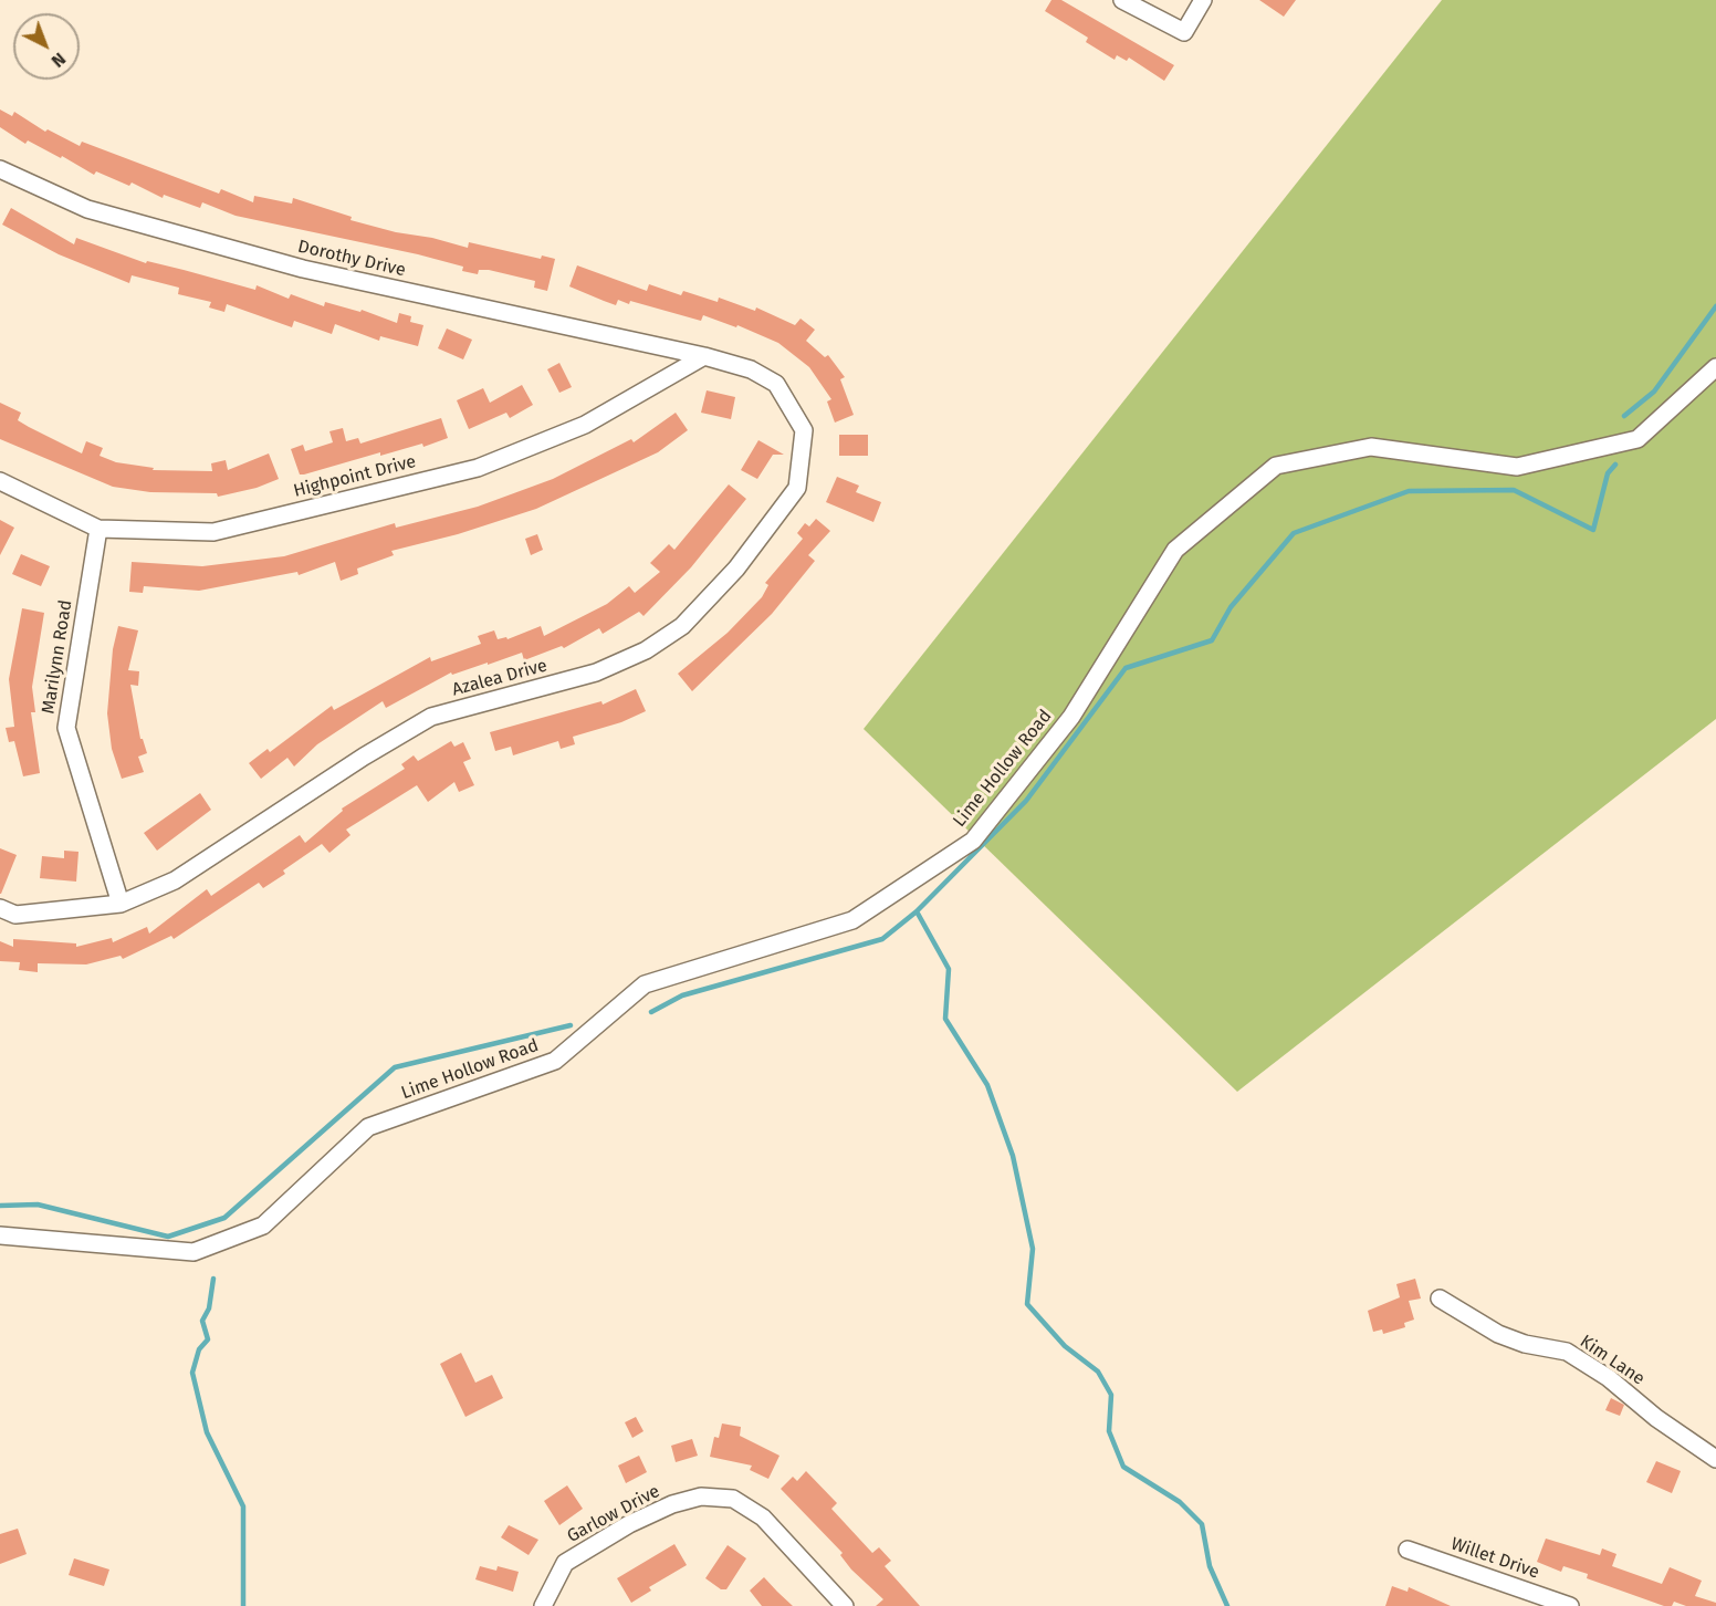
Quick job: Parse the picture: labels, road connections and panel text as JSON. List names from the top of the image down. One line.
{"streets":{"street":["Dorothy Drive","Highpoint Drive","Marilynn Road","Azalea Drive","Lime Hollow Road","Kim Lane","Garlow Drive","Willet Drive"]},"crossings":[["Dorothy Drive","Highpoint Drive"],["Dorothy Drive","Azalea Drive"],["Highpoint Drive","Marilynn Road"],["Highpoint Drive","Azalea Drive"],["Marilynn Road","Azalea Drive"]],"north":"bottom right"}
